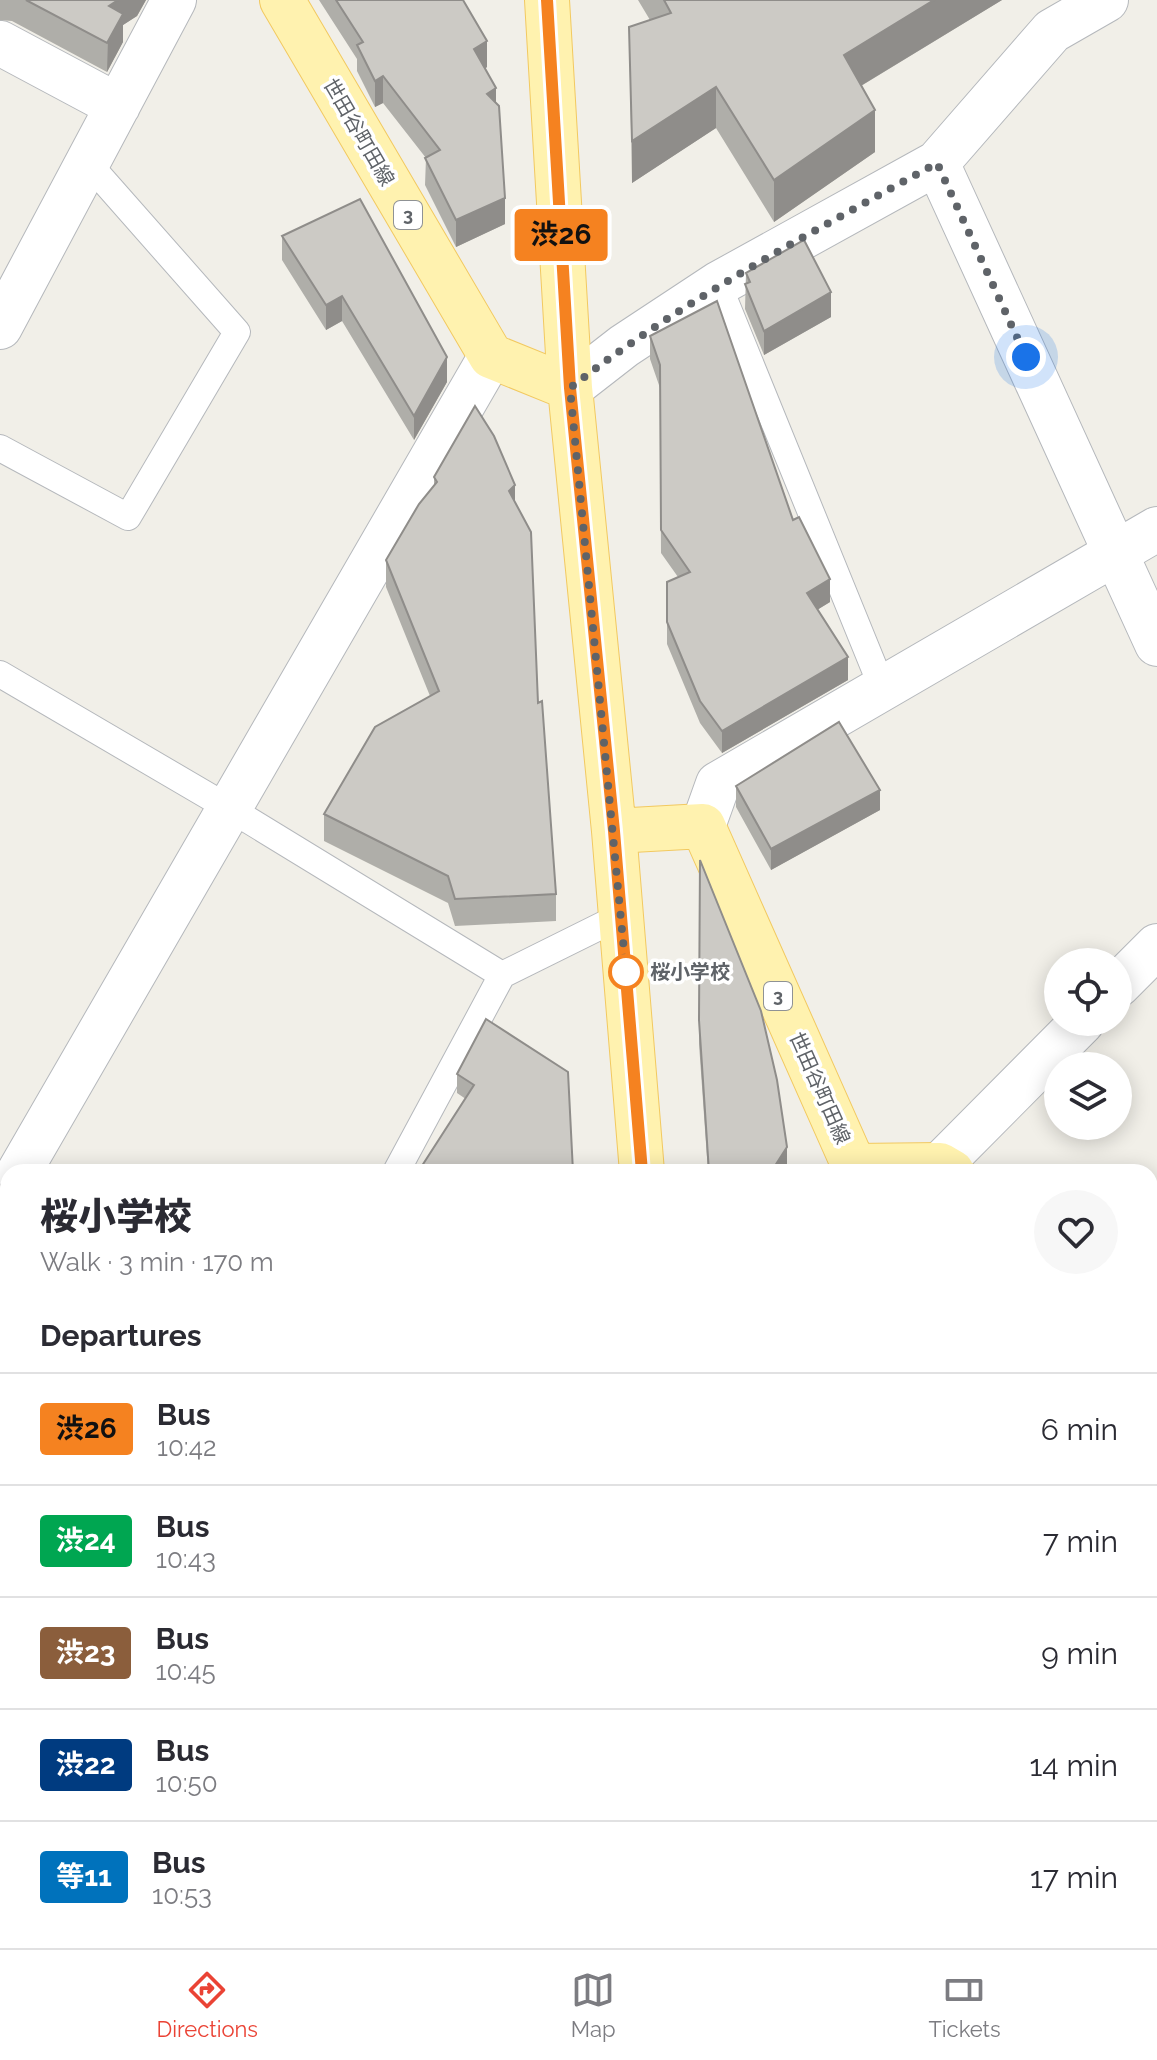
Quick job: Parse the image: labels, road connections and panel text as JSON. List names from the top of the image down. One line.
{"streets":{"main road":["世田谷町田線","3"]},"places":["桜小学校"],"lines":["bus line 渋26"],"page":{"on_map":"渋26","heading":[["桜小学校","Walk · 3 min · 170 m"],"Departures"],"list":[{"mark":"渋26","name":"Bus","note":"10:42","value":"6 min"},{"mark":"渋24","name":"Bus","note":"10:43","value":"7 min"},{"mark":"渋23","name":"Bus","note":"10:45","value":"9 min"},{"mark":"渋22","name":"Bus","note":"10:50","value":"14 min"},{"mark":"等11","name":"Bus","note":"10:53","value":"17 min"}],"tabs":["Directions","Map","Tickets"]}}
